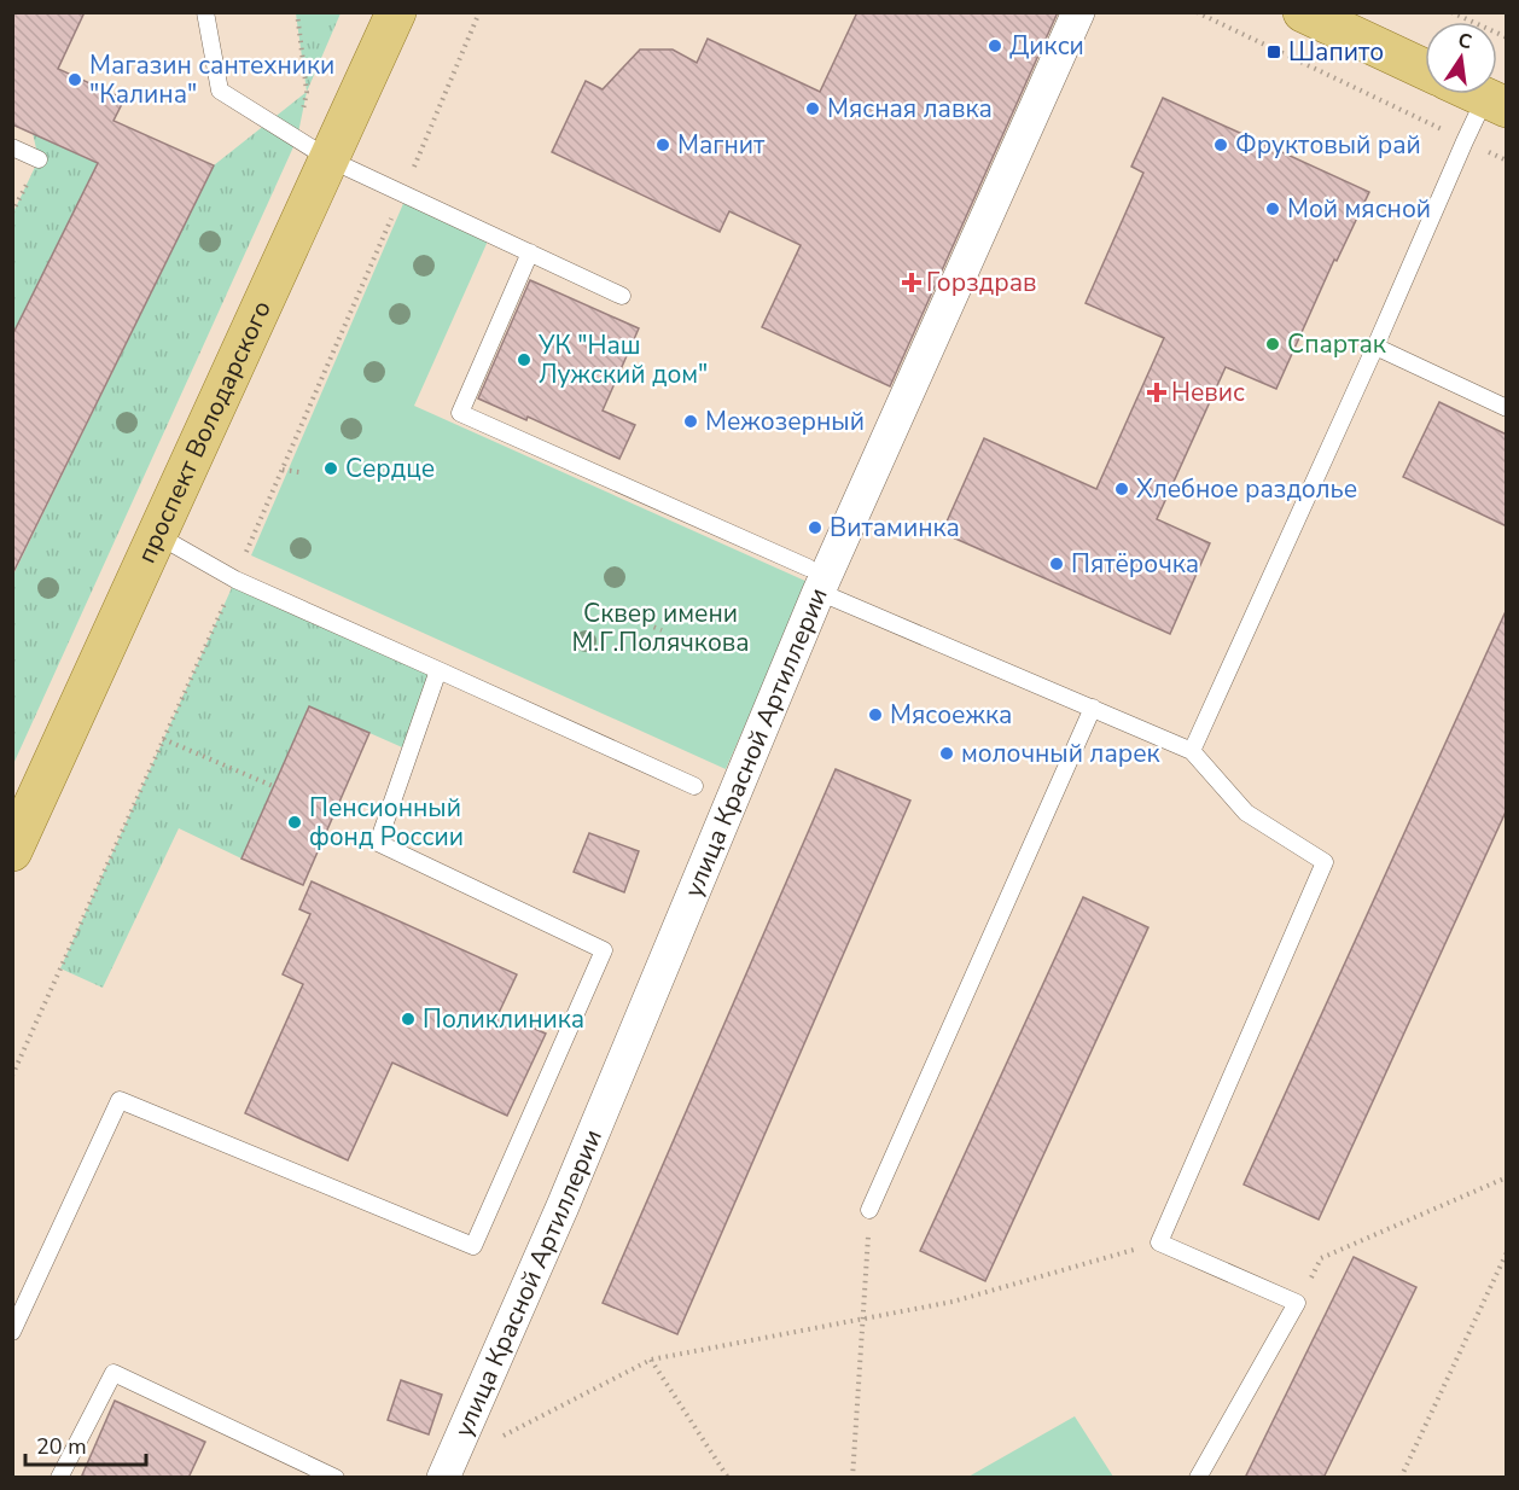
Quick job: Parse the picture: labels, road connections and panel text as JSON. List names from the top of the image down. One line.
{"streets":{"main road":["проспект Володарского"],"street":["улица Красной Артиллерии"]},"parks":["Сквер имени М.Г.Полячкова"],"places":{"other":["Дикси","Магазин сантехники \"Калина\"","Мясная лавка","Магнит","Фруктовый рай","Мой мясной","Спартак","УК \"Наш Лужский дом\"","Межозерный","Сердце","Хлебное раздолье","Витаминка","Пятёрочка","Мясоежка","молочный ларек","Пенсионный фонд России","Поликлиника"],"transit":["Шапито"],"health":["Горздрав","Невис"]},"scale_bar":"20 m","north":"top"}
